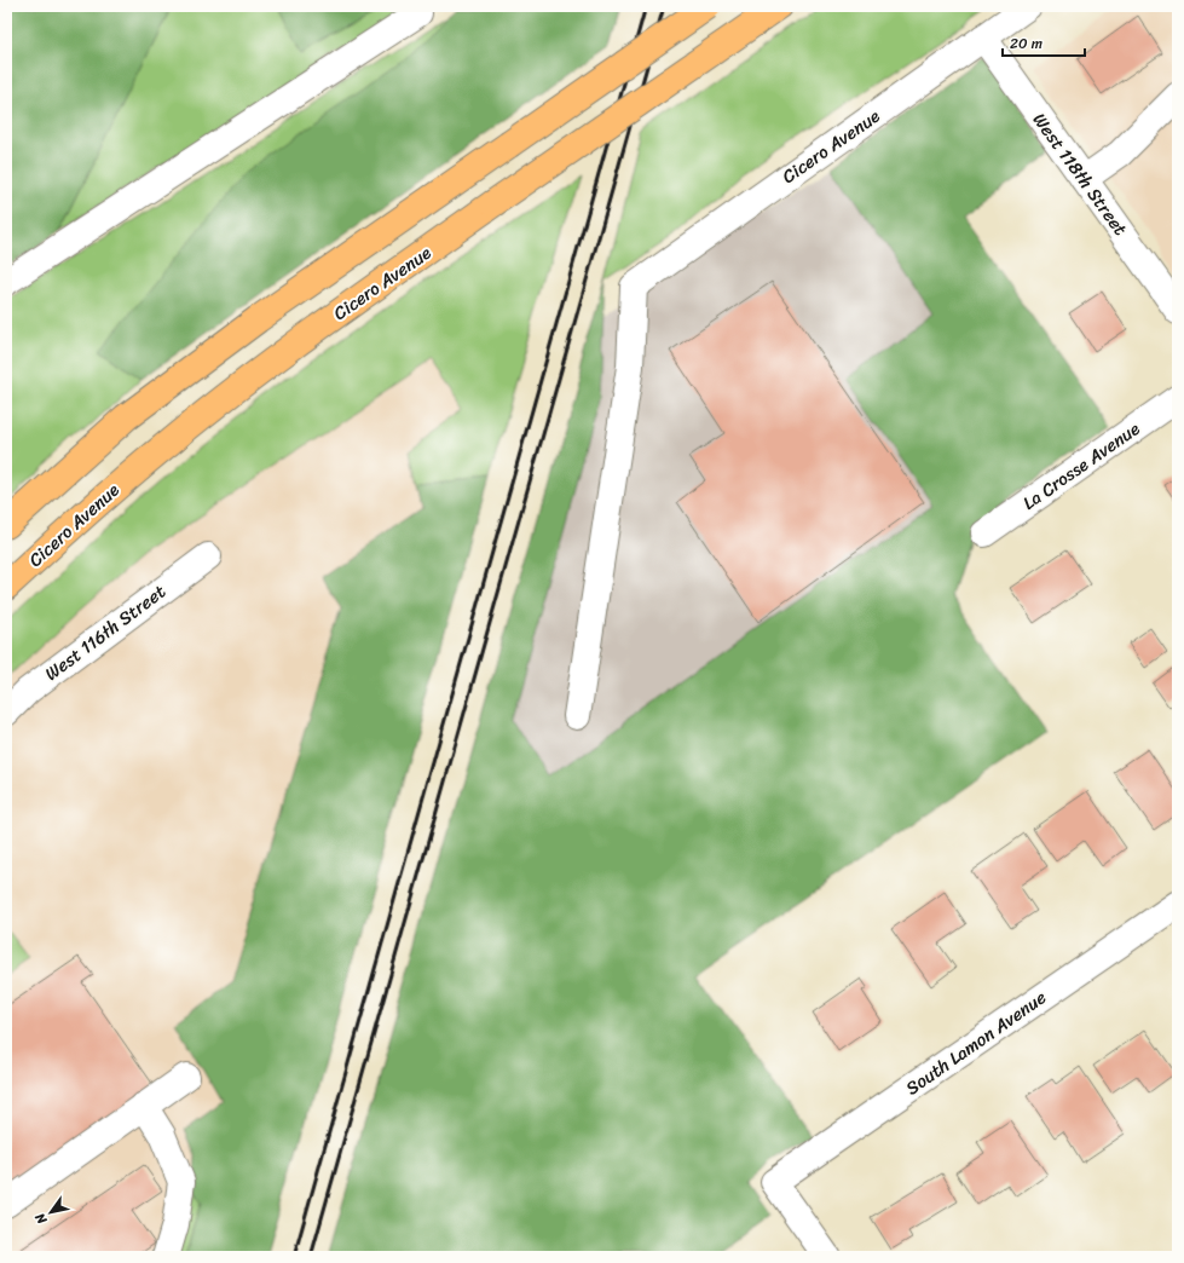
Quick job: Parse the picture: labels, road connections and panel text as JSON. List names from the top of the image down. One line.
{"streets":{"main road":["Cicero Avenue"],"street":["West 118th Street","La Crosse Avenue","West 116th Street","South Lamon Avenue"]},"crossings":[["Cicero Avenue","West 118th Street"]],"scale_bar":"20 m","north":"bottom left"}
